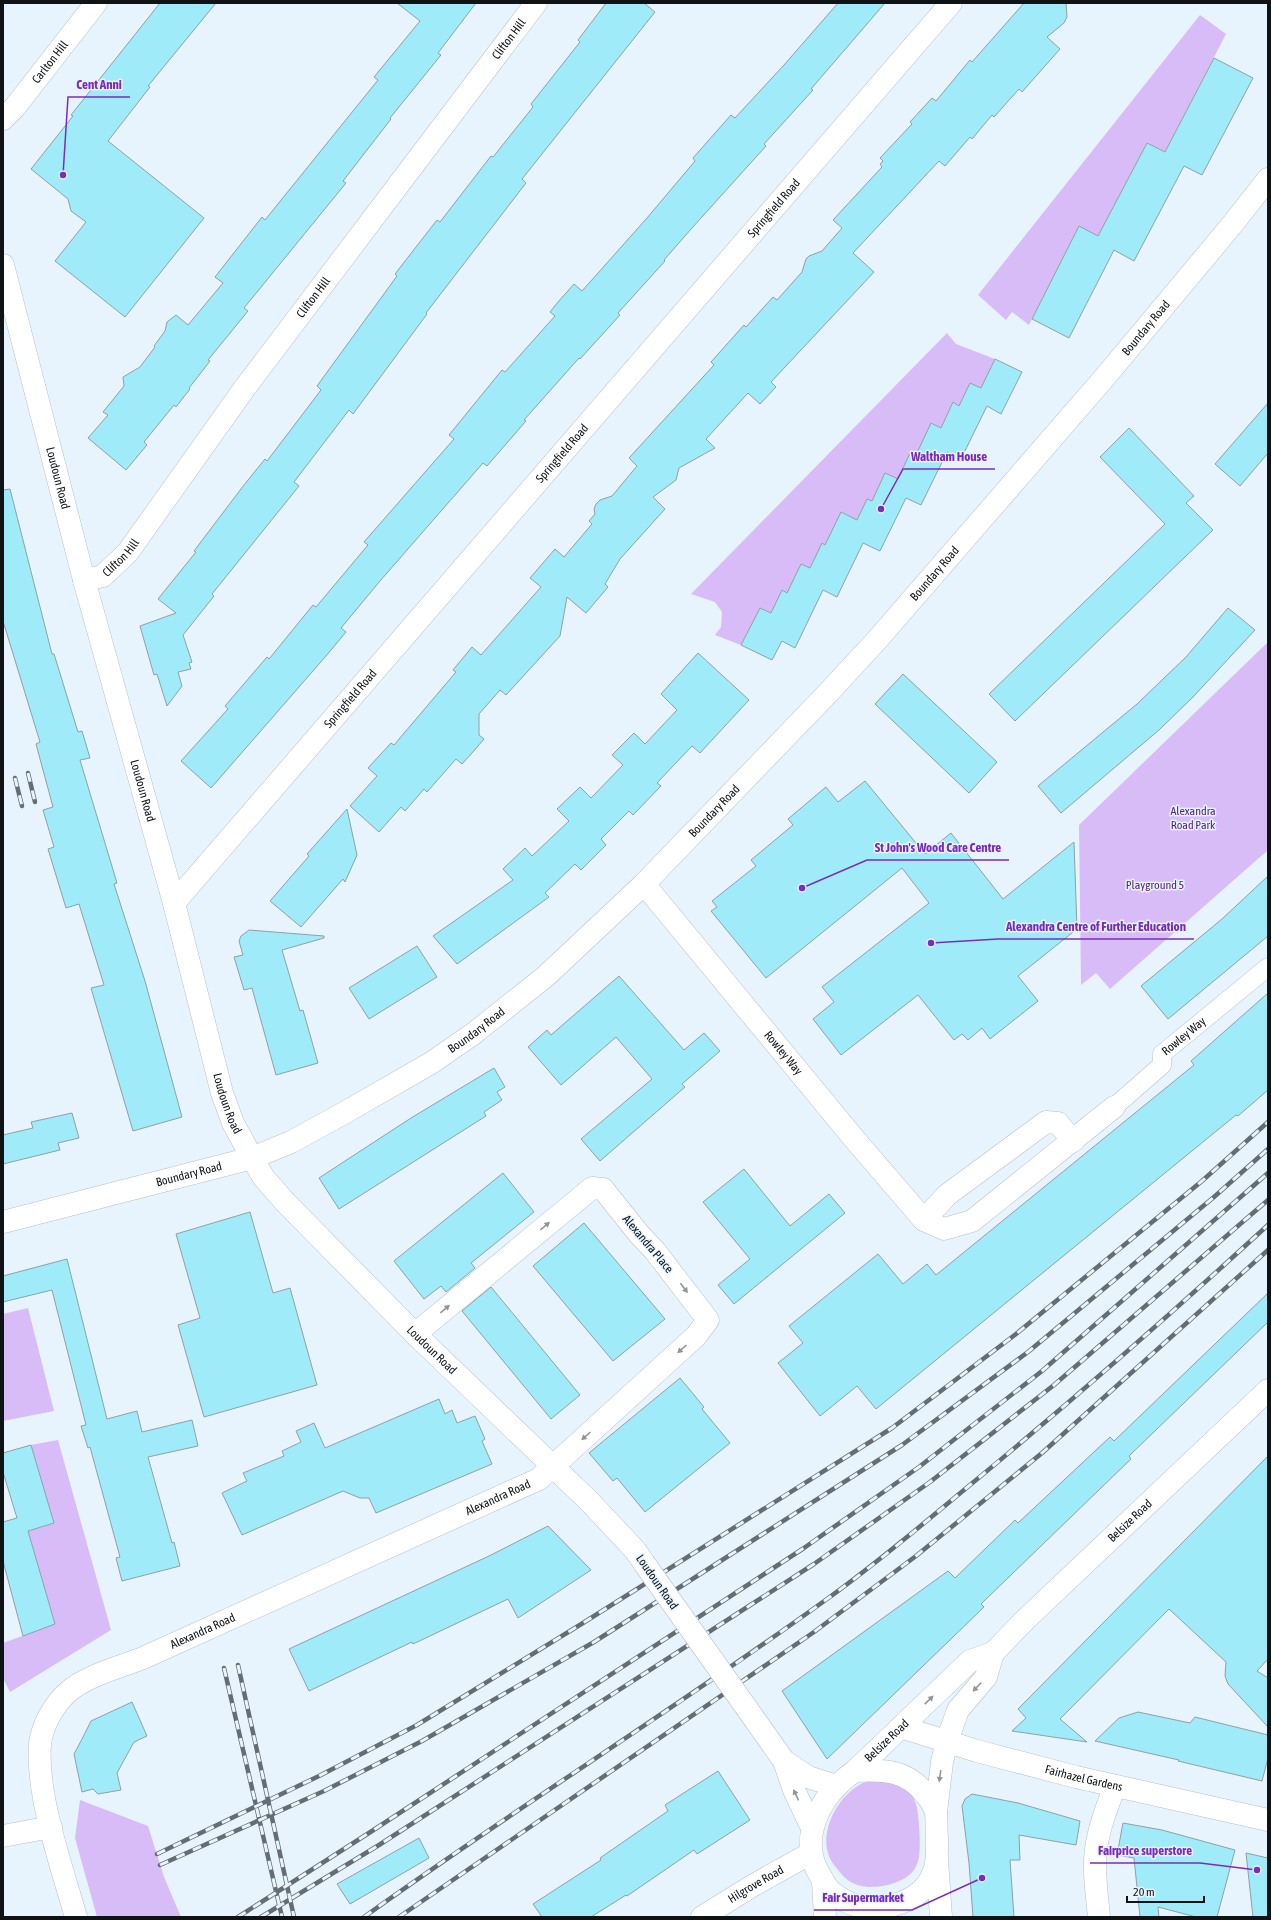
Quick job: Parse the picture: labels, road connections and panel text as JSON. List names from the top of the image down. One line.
{"streets":{"street":["Clifton Hill","Carlton Hill","Springfield Road","Boundary Road","Loudoun Road","Rowley Way","Alexandra Place","Alexandra Road","Belsize Road","Fairhazel Gardens","Hilgrove Road"]},"crossings":[["Clifton Hill","Loudoun Road"],["Springfield Road","Loudoun Road"],["Boundary Road","Loudoun Road"],["Boundary Road","Rowley Way"],["Loudoun Road","Alexandra Place"],["Loudoun Road","Alexandra Road"],["Loudoun Road","Belsize Road"],["Loudoun Road","Hilgrove Road"],["Alexandra Place","Alexandra Road"],["Belsize Road","Fairhazel Gardens"],["Belsize Road","Hilgrove Road"]],"parks":["Alexandra Road Park","Playground 5"],"places":["Cent Anni","Waltham House","St John's Wood Care Centre","Alexandra Centre of Further Education","Fairprice superstore","Fair Supermarket"],"scale_bar":"20 m"}
